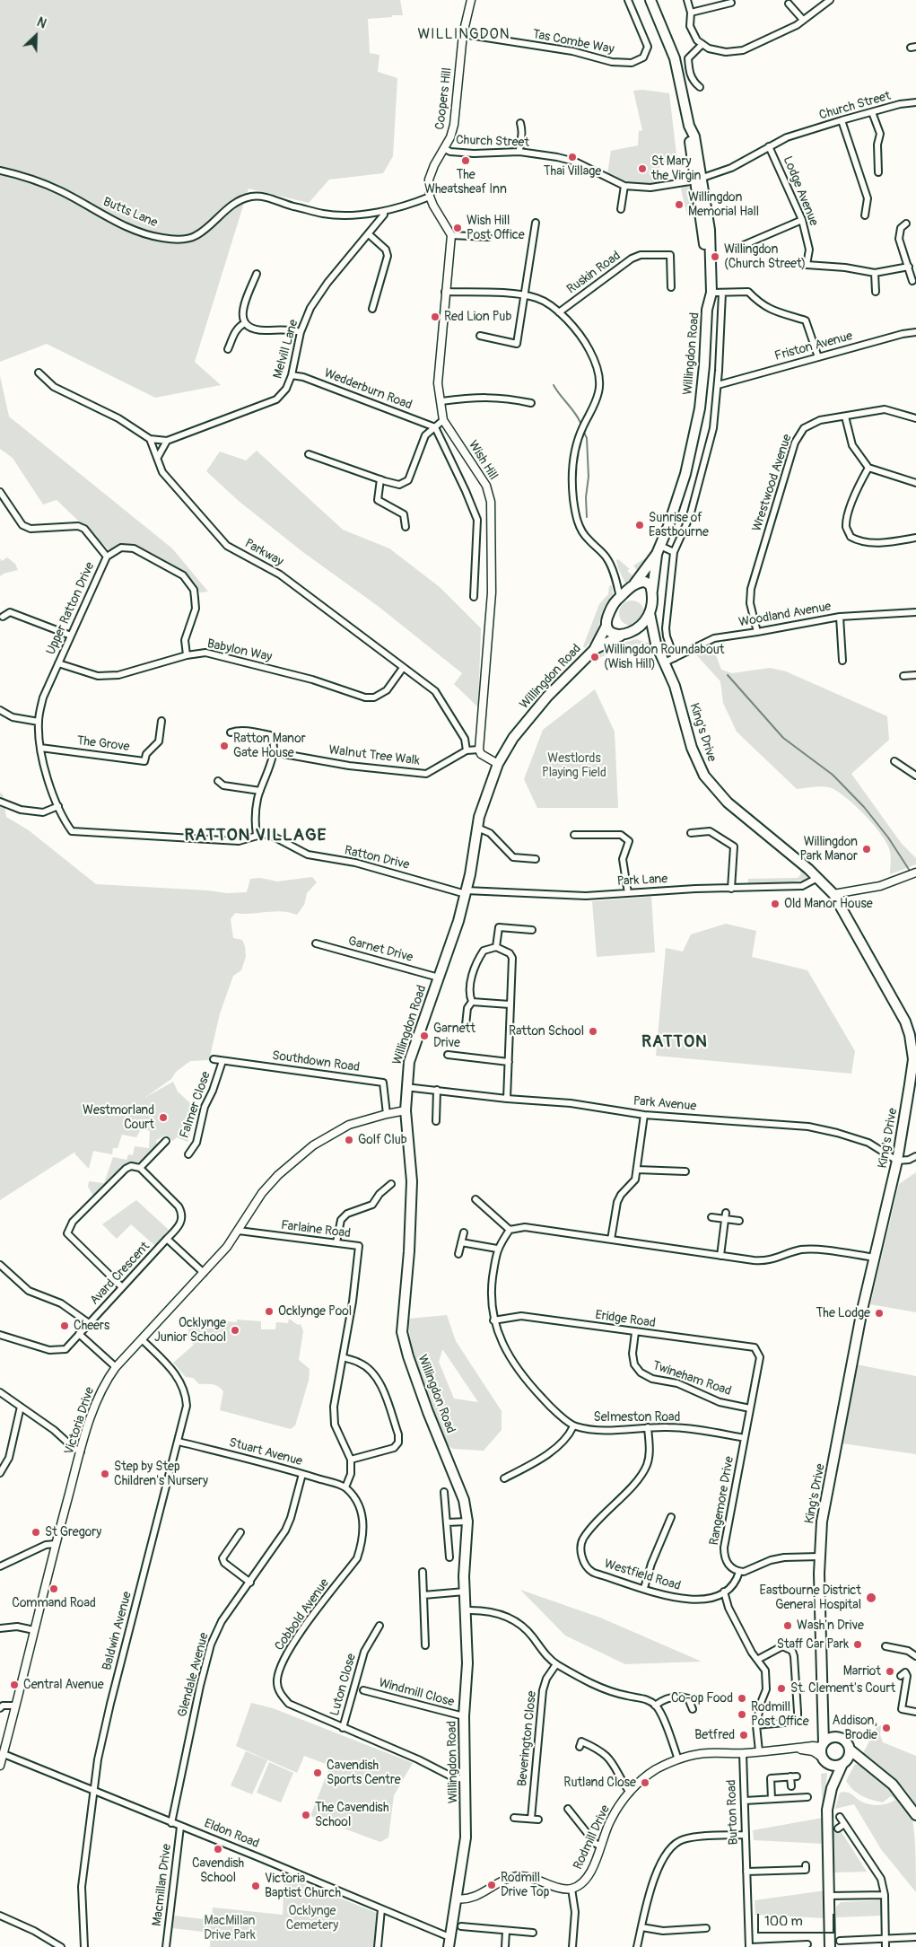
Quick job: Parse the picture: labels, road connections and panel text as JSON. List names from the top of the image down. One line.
{"streets":{"main road":["Willingdon Road","King's Drive"],"street":["Tas Combe Way","Coopers Hill","Church Street","Lodge Avenue","Butts Lane","Ruskin Road","Friston Avenue","Melvill Lane","Wedderburn Road","Wish Hill","Wrestwood Avenue","Parkway","Upper Ratton Drive","Woodland Avenue","Babylon Way","The Grove","Walnut Tree Walk","Ratton Drive","Park Lane","Garnet Drive","Southdown Road","Park Avenue","Falmer Close","Farlaine Road","Avard Crescent","Eridge Road","Twineham Road","Selmeston Road","Victoria Drive","Stuart Avenue","Rangemore Drive","Westfield Road","Cobbold Avenue","Baldwin Avenue","Glendale Avenue","Luton Close","Windmill Close","Beverington Close","Burton Road","Eldon Road","Rodmill Drive","Macmillan Drive"]},"crossings":[["Tas Combe Way","Coopers Hill"],["Coopers Hill","Church Street"],["Coopers Hill","Butts Lane"],["Church Street","Lodge Avenue"],["Church Street","Willingdon Road"],["Butts Lane","Melvill Lane"],["Melvill Lane","Wedderburn Road"],["Willingdon Road","King's Drive"],["Willingdon Road","Ratton Drive"],["Willingdon Road","Park Lane"],["Willingdon Road","Garnet Drive"],["Willingdon Road","Park Avenue"],["Willingdon Road","Victoria Drive"],["Willingdon Road","Cobbold Avenue"],["Willingdon Road","Windmill Close"],["Willingdon Road","Eldon Road"],["Wrestwood Avenue","Woodland Avenue"],["Parkway","Babylon Way"],["Parkway","Walnut Tree Walk"],["Upper Ratton Drive","Babylon Way"],["Upper Ratton Drive","The Grove"],["Upper Ratton Drive","Ratton Drive"],["Woodland Avenue","King's Drive"],["King's Drive","Park Lane"],["King's Drive","Park Avenue"],["King's Drive","Rodmill Drive"],["Ratton Drive","Park Lane"],["Southdown Road","Falmer Close"],["Southdown Road","Victoria Drive"],["Farlaine Road","Victoria Drive"],["Eridge Road","Twineham Road"],["Eridge Road","Rangemore Drive"],["Twineham Road","Rangemore Drive"],["Selmeston Road","Rangemore Drive"],["Selmeston Road","Westfield Road"],["Victoria Drive","Baldwin Avenue"],["Victoria Drive","Eldon Road"],["Stuart Avenue","Cobbold Avenue"],["Stuart Avenue","Baldwin Avenue"],["Stuart Avenue","Glendale Avenue"],["Cobbold Avenue","Luton Close"],["Baldwin Avenue","Eldon Road"],["Glendale Avenue","Eldon Road"],["Burton Road","Rodmill Drive"],["Eldon Road","Macmillan Drive"]],"districts":["WILLINGDON","RATTON VILLAGE","RATTON"],"parks":["Westlords Playing Field","Ocklynge Cemetery","MacMillan Drive Park"],"places":["Thai Village","The Wheatsheaf Inn","St Mary the Virgin","Willingdon Memorial Hall","Wish Hill Post Office","Willingdon (Church Street)","Red Lion Pub","Sunrise of Eastbourne","Willingdon Roundabout (Wish Hill)","Ratton Manor Gate House","Willingdon Park Manor","Old Manor House","Ratton School","Garnett Drive","Westmorland Court","Golf Club","Ocklynge Pool","The Lodge","Cheers","Ocklynge Junior School","Step by Step Children's Nursery","St Gregory","Command Road","Eastbourne District General Hospital","Wash'n Drive","Staff Car Park","Marriot","Central Avenue","St. Clement's Court","Co-op Food","Rodmill Post Office","Addison, Brodie","Betfred","Cavendish Sports Centre","Rutland Close","The Cavendish School","Cavendish School","Rodmill Drive Top","Victoria Baptist Church"],"scale_bar":"100 m","north":"top right"}
